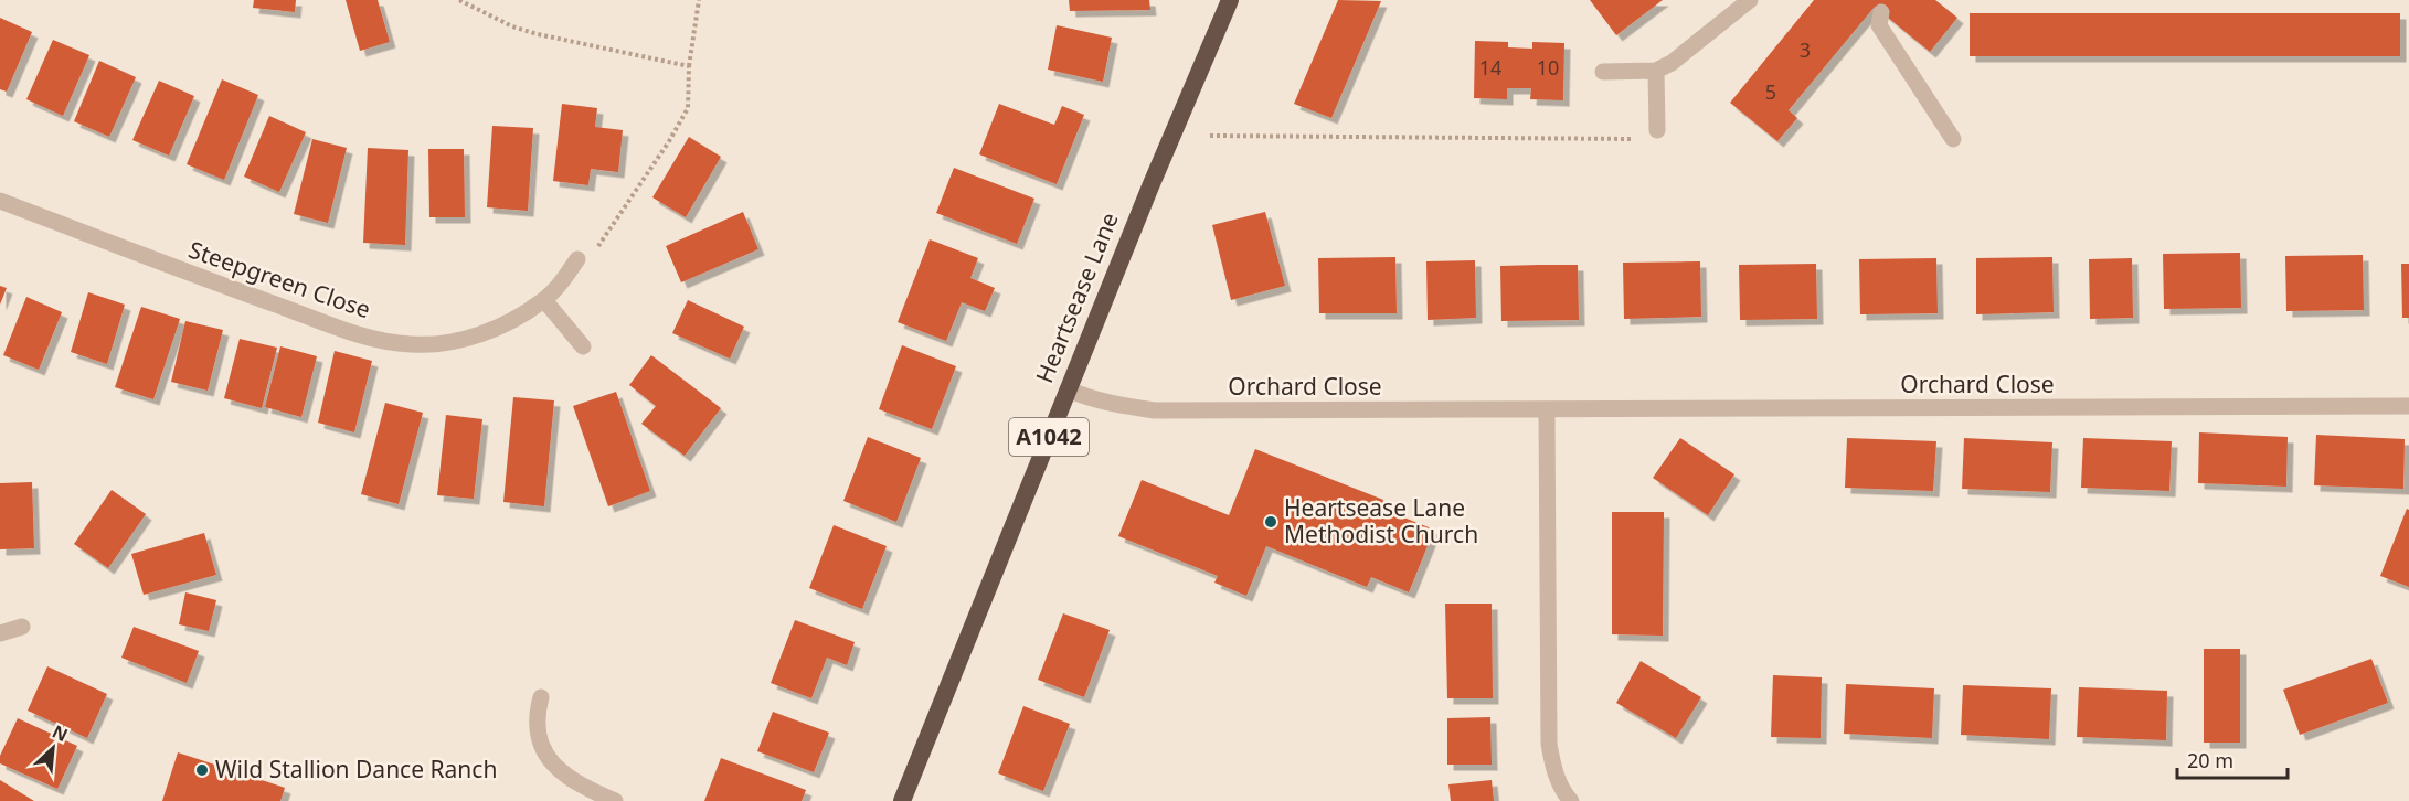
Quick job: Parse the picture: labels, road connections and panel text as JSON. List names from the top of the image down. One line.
{"streets":{"highway":["Heartsease Lane","A1042"],"street":["Steepgreen Close","Orchard Close"]},"crossings":[["Heartsease Lane","Orchard Close"]],"places":["Heartsease Lane Methodist Church","Wild Stallion Dance Ranch"],"house_numbers":["3","14","10","5"],"scale_bar":"20 m","north":"top right"}
